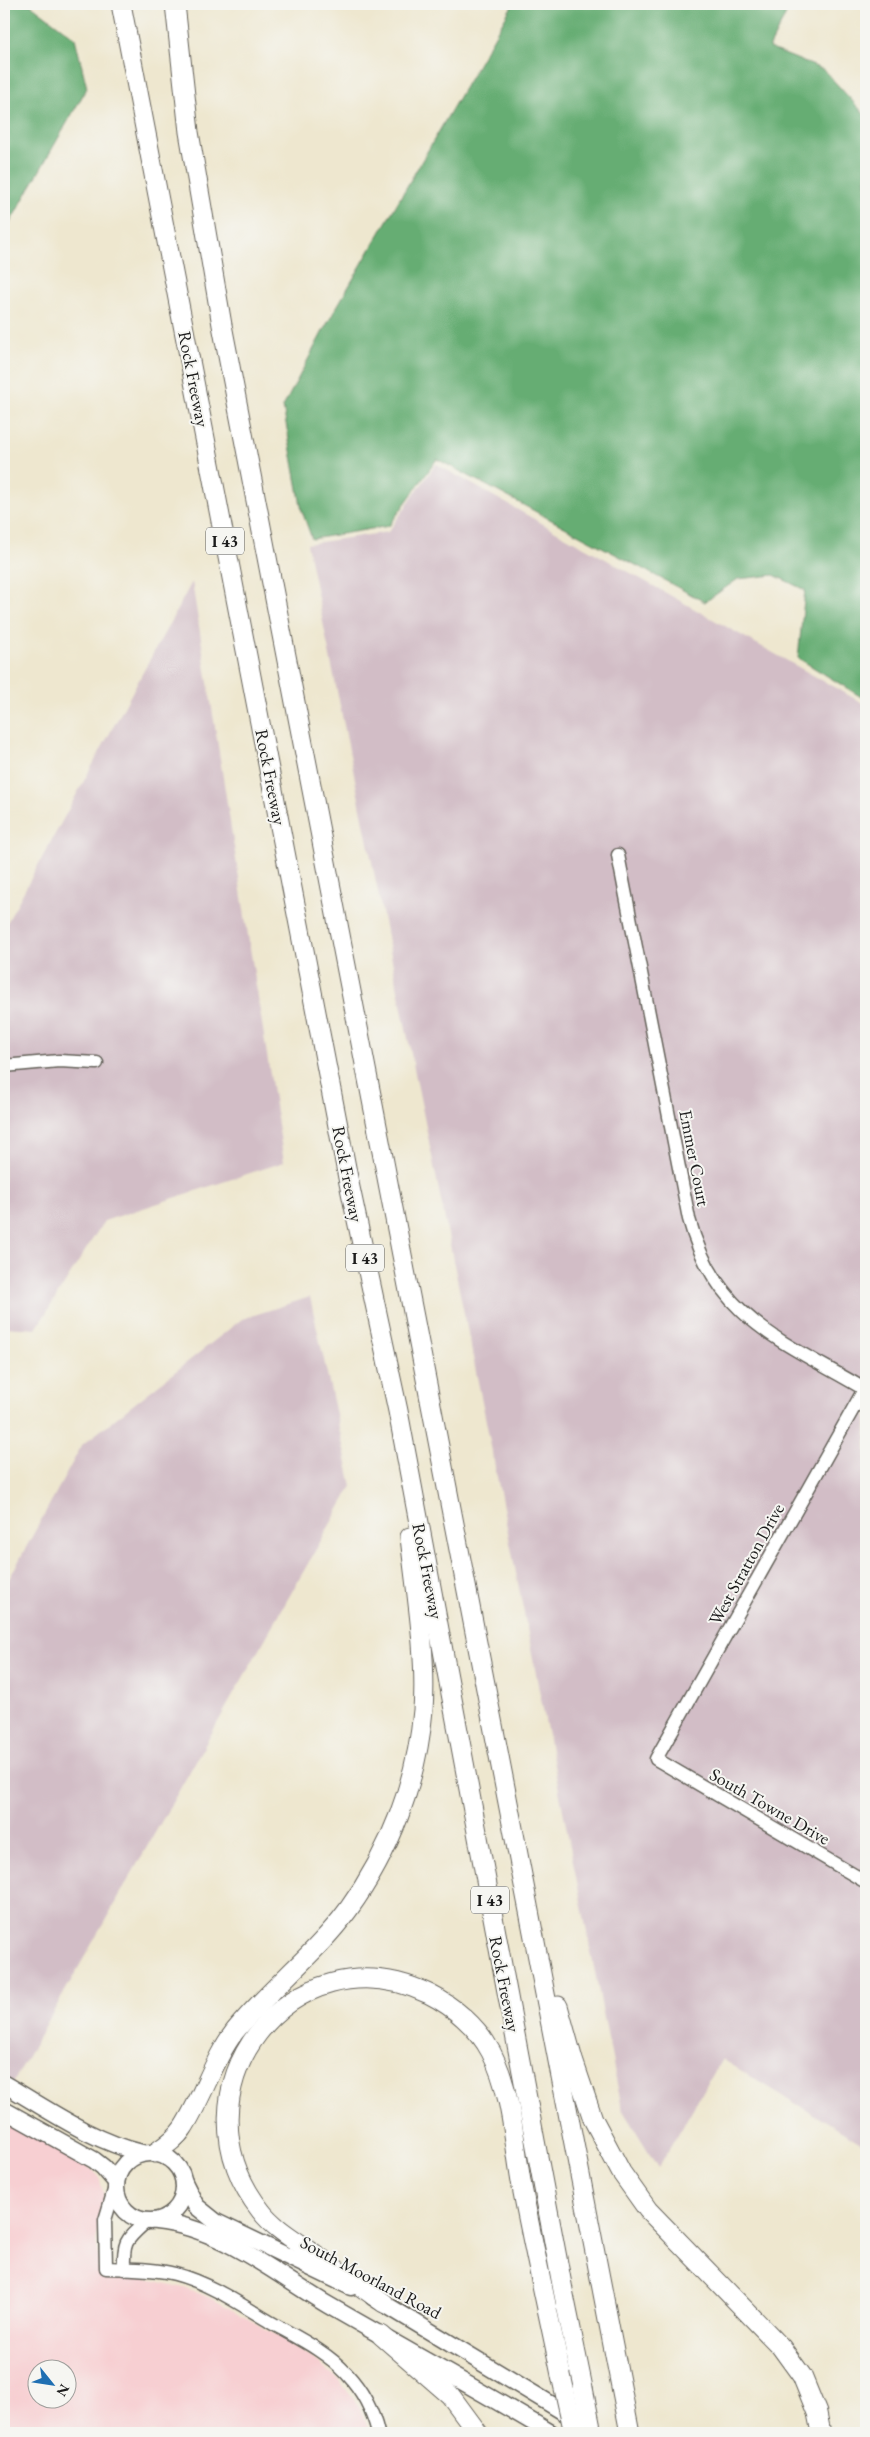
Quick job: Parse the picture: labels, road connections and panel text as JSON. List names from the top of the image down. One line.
{"streets":{"highway":["Rock Freeway","I 43"],"main road":["South Moorland Road"],"street":["Emmer Court","West Stratton Drive","South Towne Drive"]},"crossings":[["Emmer Court","West Stratton Drive"],["West Stratton Drive","South Towne Drive"]],"north":"bottom right"}
